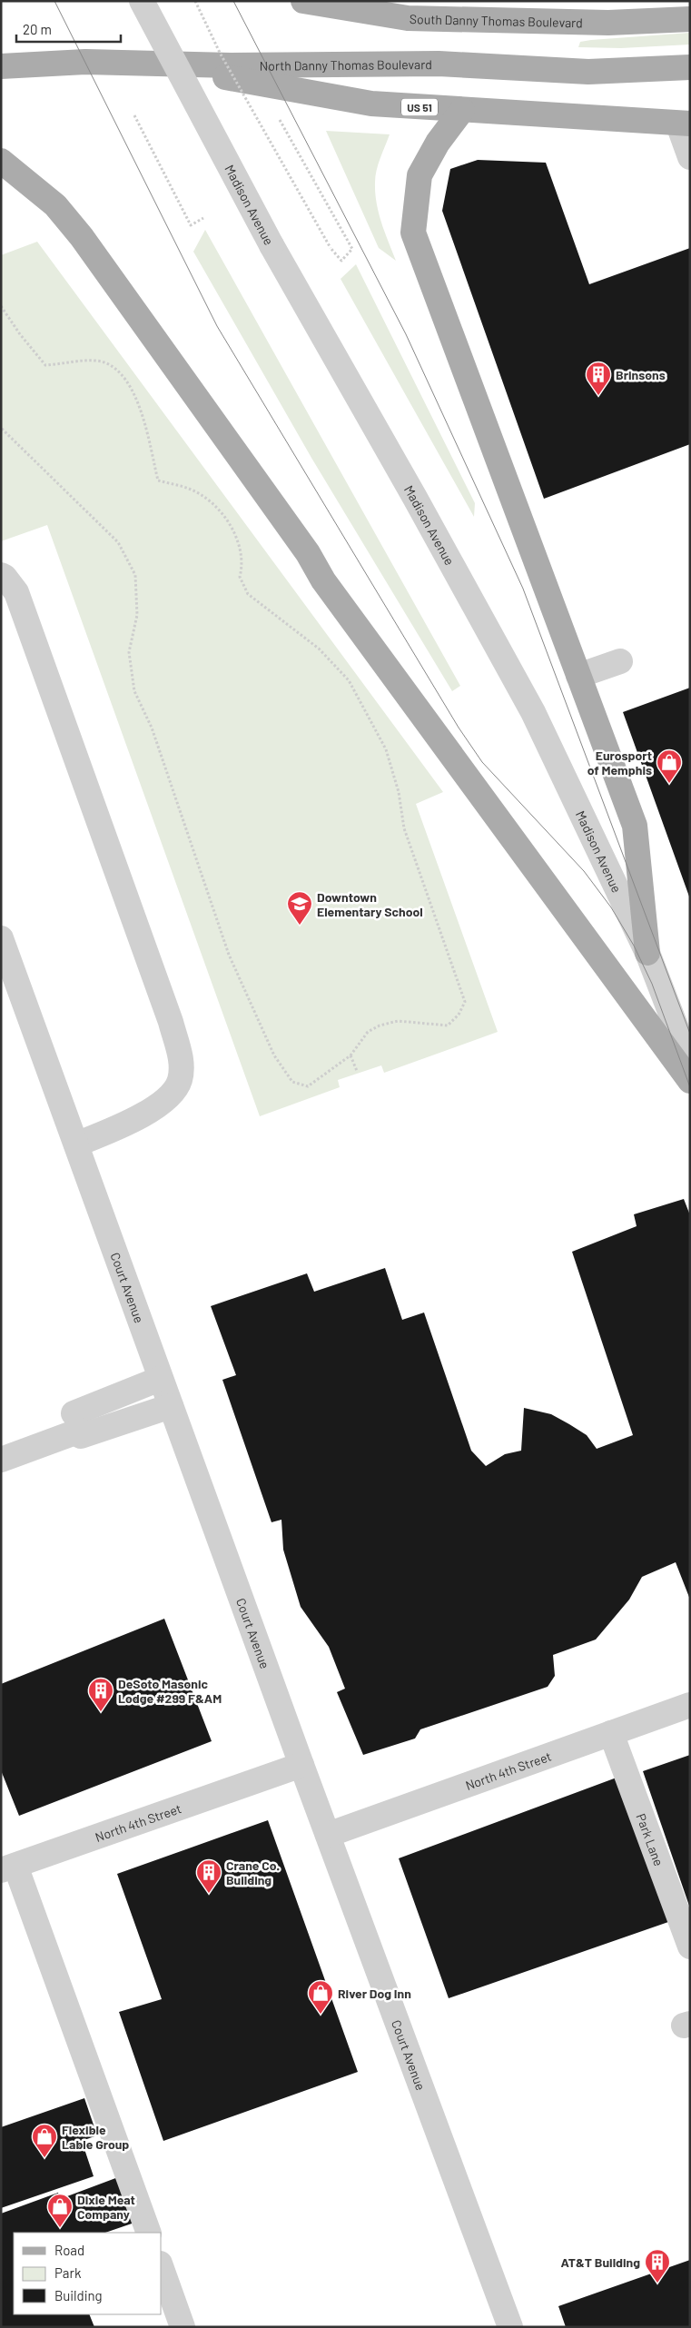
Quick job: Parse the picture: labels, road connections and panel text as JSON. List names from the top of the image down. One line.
{"streets":{"main road":["South Danny Thomas Boulevard","North Danny Thomas Boulevard","US 51"],"street":["Madison Avenue","Court Avenue","North 4th Street","Park Lane"]},"crossings":[["North Danny Thomas Boulevard","US 51"],["Court Avenue","North 4th Street"],["North 4th Street","Park Lane"]],"places":{"building":["Brinsons","DeSoto Masonic Lodge #299 F&AM","Crane Co. Building","AT&T Building"],"shop":["Eurosport of Memphis","River Dog Inn","Flexible Lable Group","Dixie Meat Company"],"school or university":["Downtown Elementary School"]},"legend":["Road","Park","Building"],"scale_bar":"20 m"}
